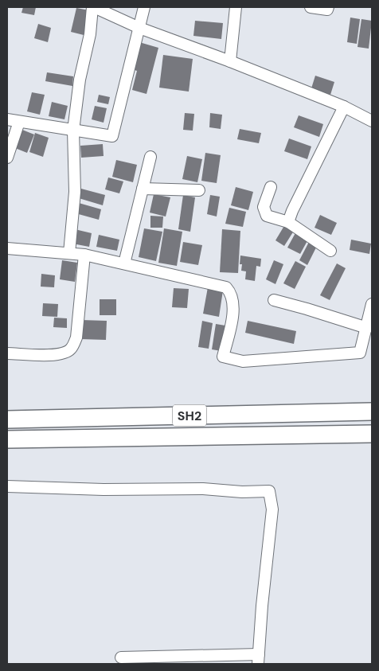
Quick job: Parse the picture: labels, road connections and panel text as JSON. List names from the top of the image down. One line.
{"streets":{"main road":["SH2"]}}
